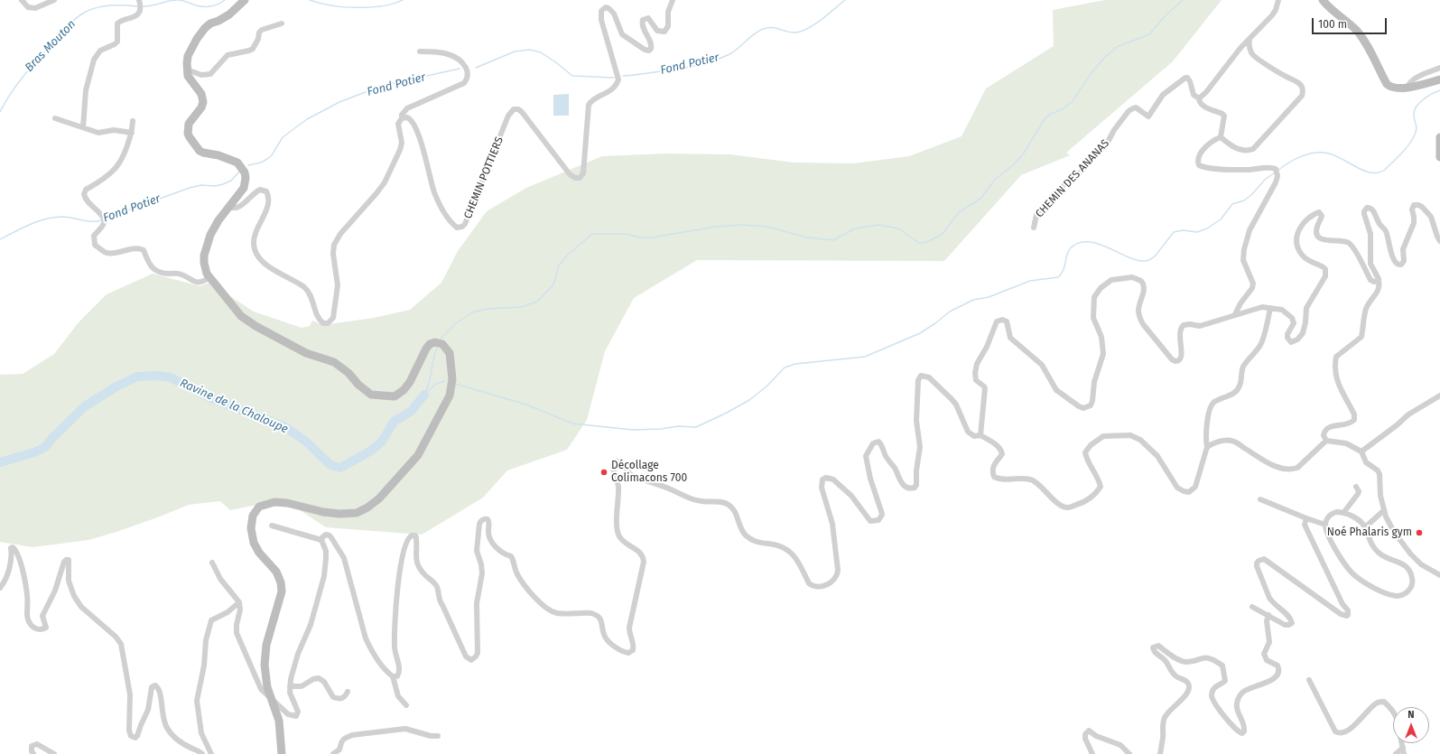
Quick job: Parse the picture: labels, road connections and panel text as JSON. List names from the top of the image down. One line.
{"streets":{"street":["CHEMIN POTTIERS","CHEMIN DES ANANAS"]},"water":["Bras Mouton","Fond Potier","Ravine de la Chaloupe"],"places":["Décollage Colimacons 700","Noé Phalaris gym"],"scale_bar":"100 m","north":"top"}
